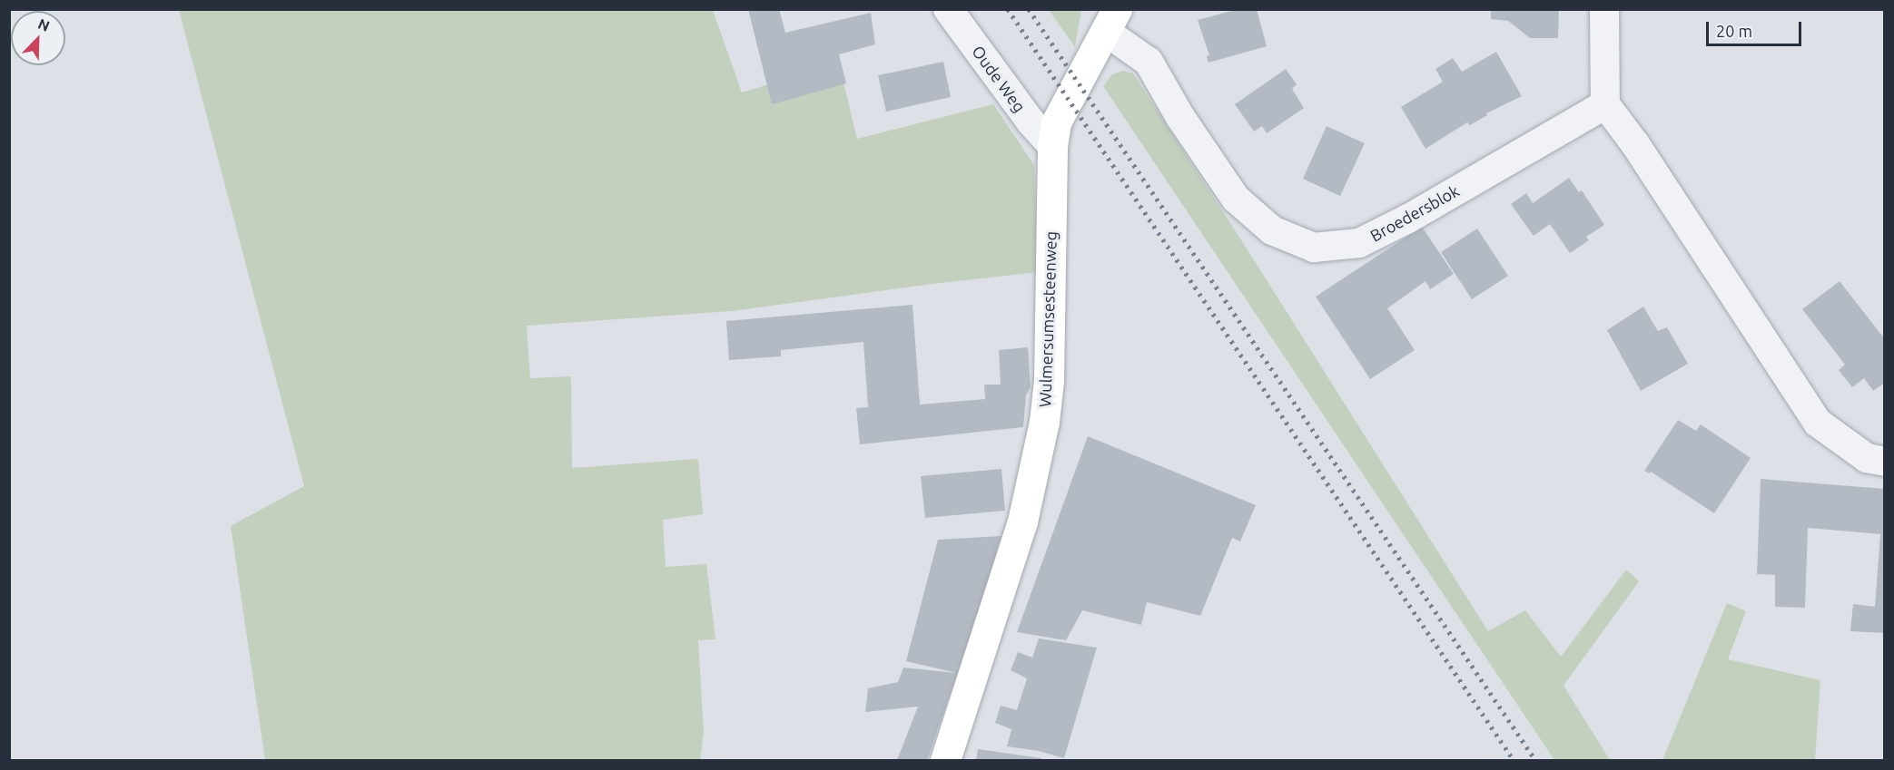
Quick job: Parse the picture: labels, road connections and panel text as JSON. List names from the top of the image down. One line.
{"streets":{"street":["Oude Weg","Broedersblok","Wulmersumsesteenweg"]},"crossings":[["Oude Weg","Wulmersumsesteenweg"],["Broedersblok","Wulmersumsesteenweg"]],"scale_bar":"20 m","north":"top right"}
